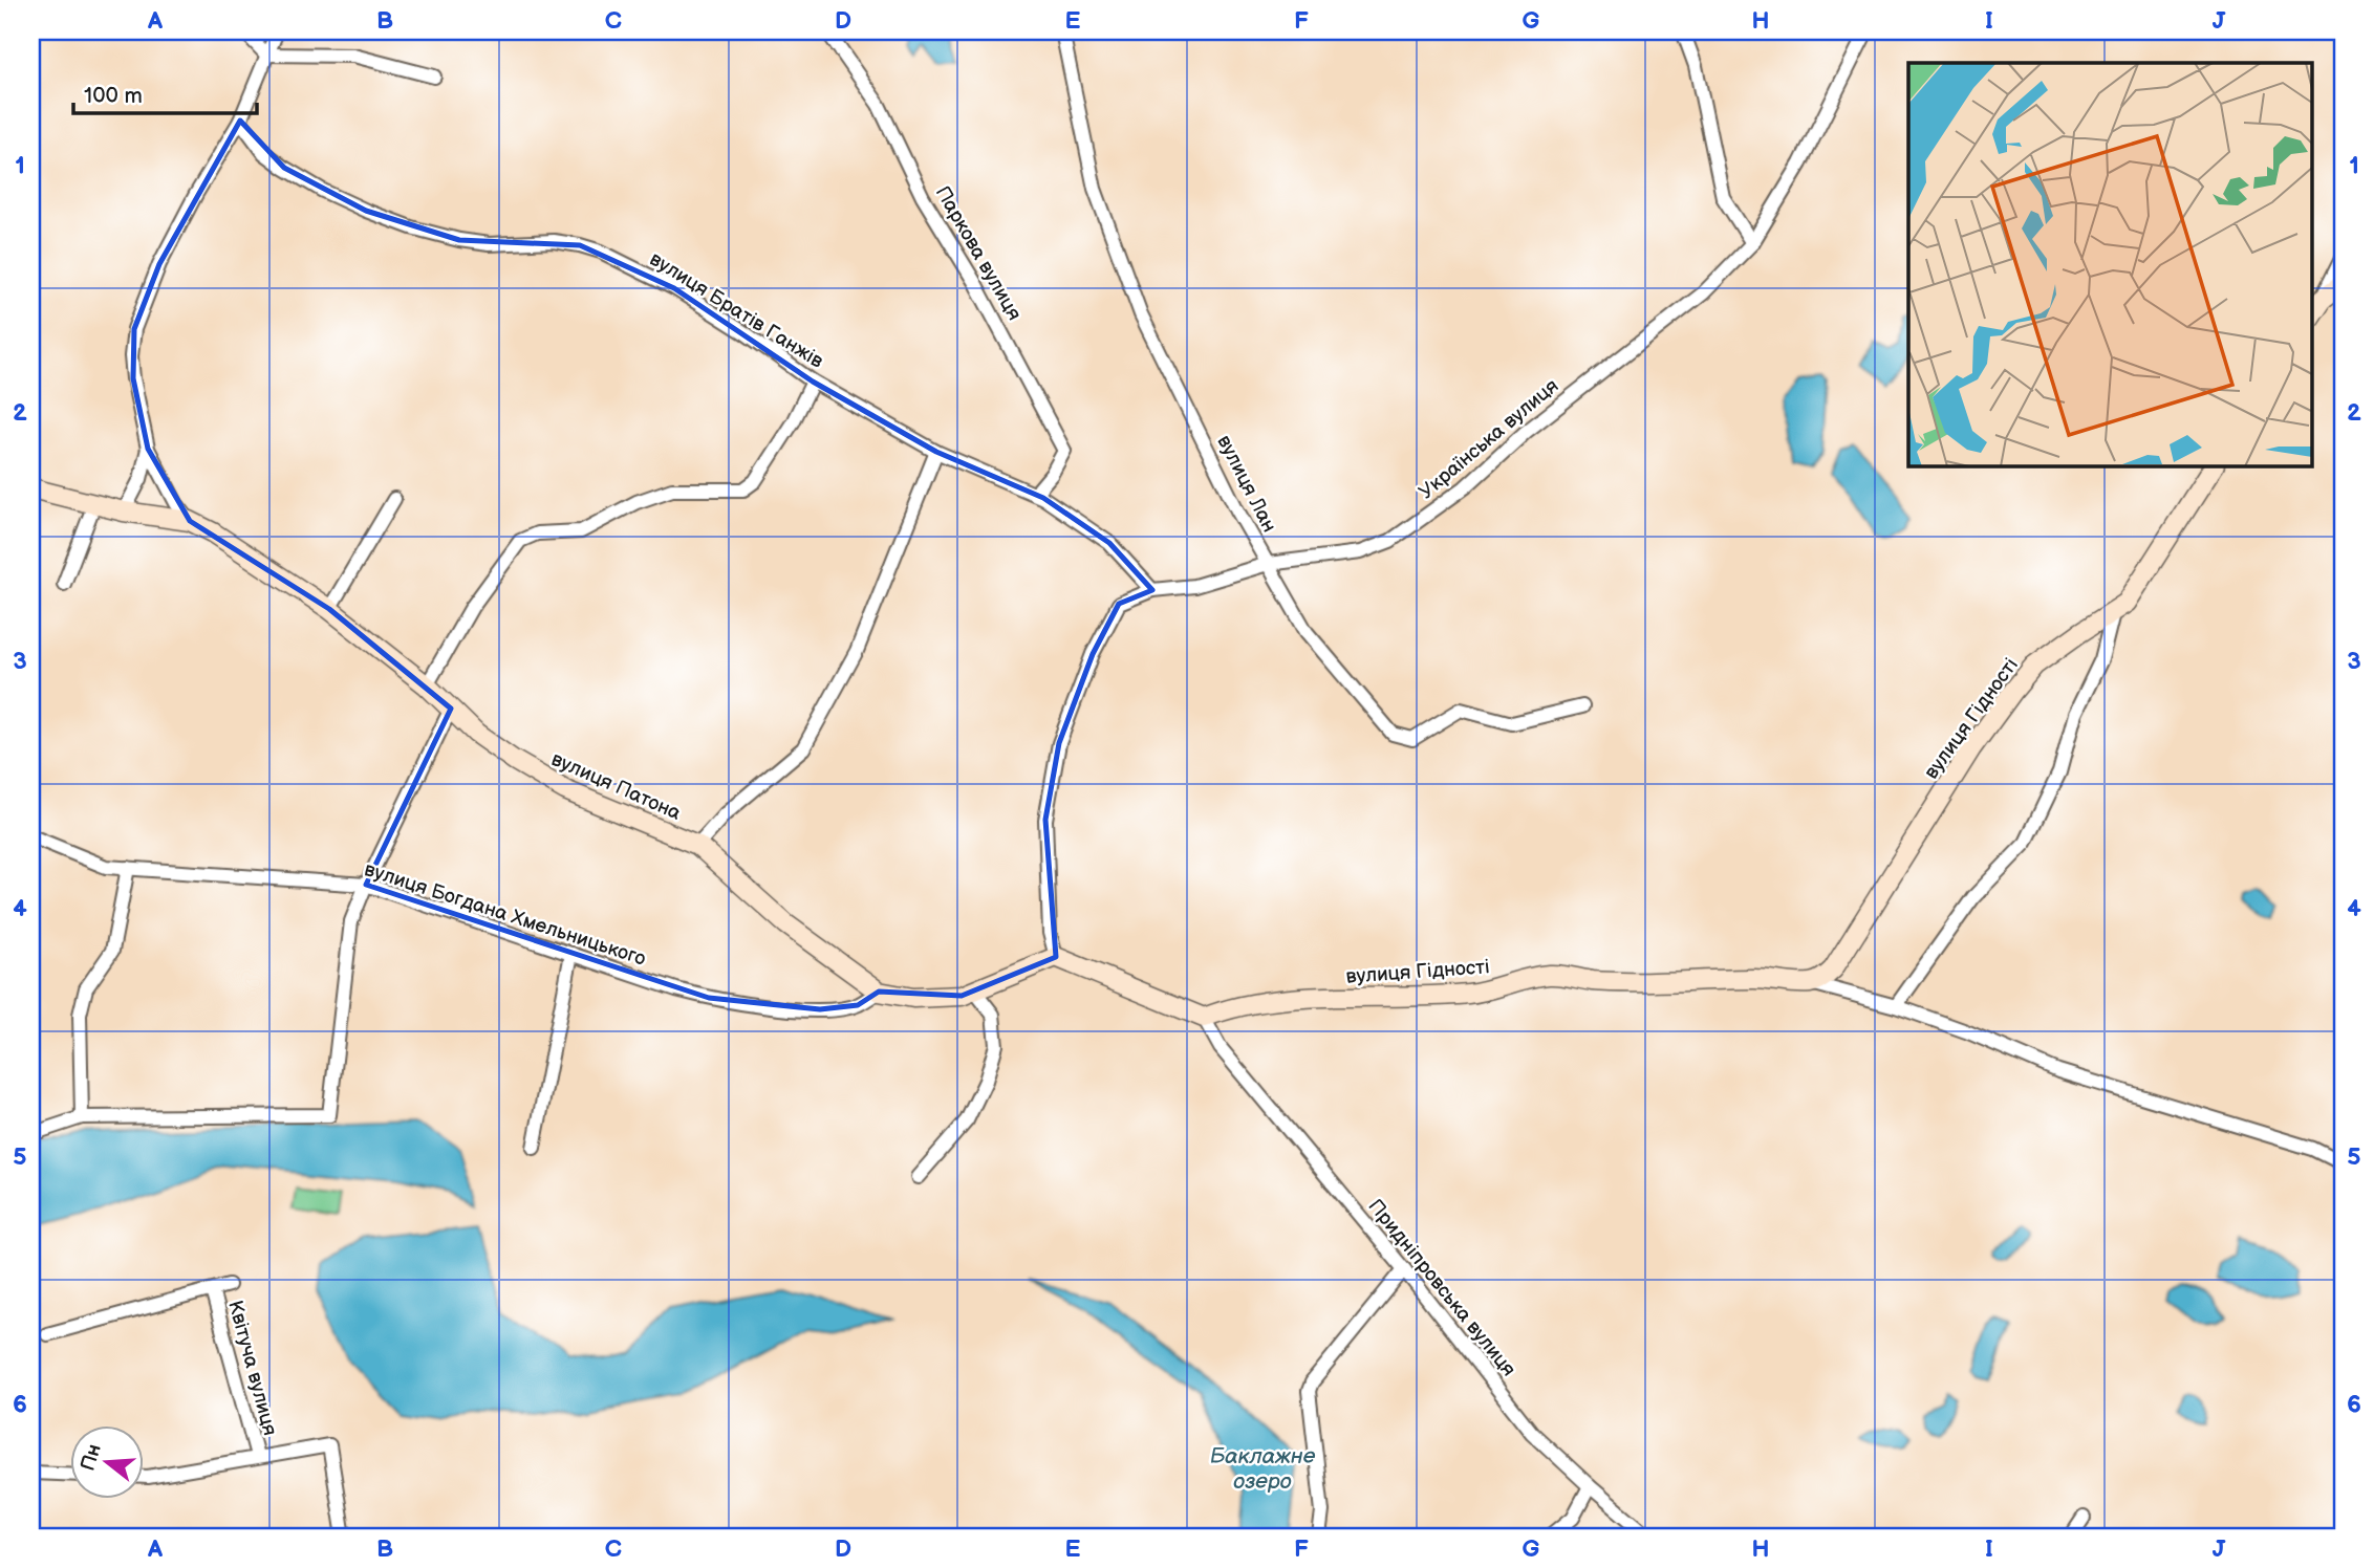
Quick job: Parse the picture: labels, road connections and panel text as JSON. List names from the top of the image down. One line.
{"streets":{"street":["Паркова вулиця","вулиця Братів Ганжів","Українська вулиця","вулиця Лан","вулиця Гідності","вулиця Патона","вулиця Богдана Хмельницького","Придніпровська вулиця","Квітуча вулиця"]},"crossings":[["Паркова вулиця","вулиця Братів Ганжів"],["вулиця Братів Ганжів","Українська вулиця"],["Українська вулиця","вулиця Лан"],["вулиця Гідності","Придніпровська вулиця"],["вулиця Патона","вулиця Богдана Хмельницького"]],"water":["Баклажне озеро"],"scale_bar":"100 m","north":"left","grid":{"columns":["A","B","C","D","E","F","G","H","I","J"],"rows":["1","2","3","4","5","6"]}}
